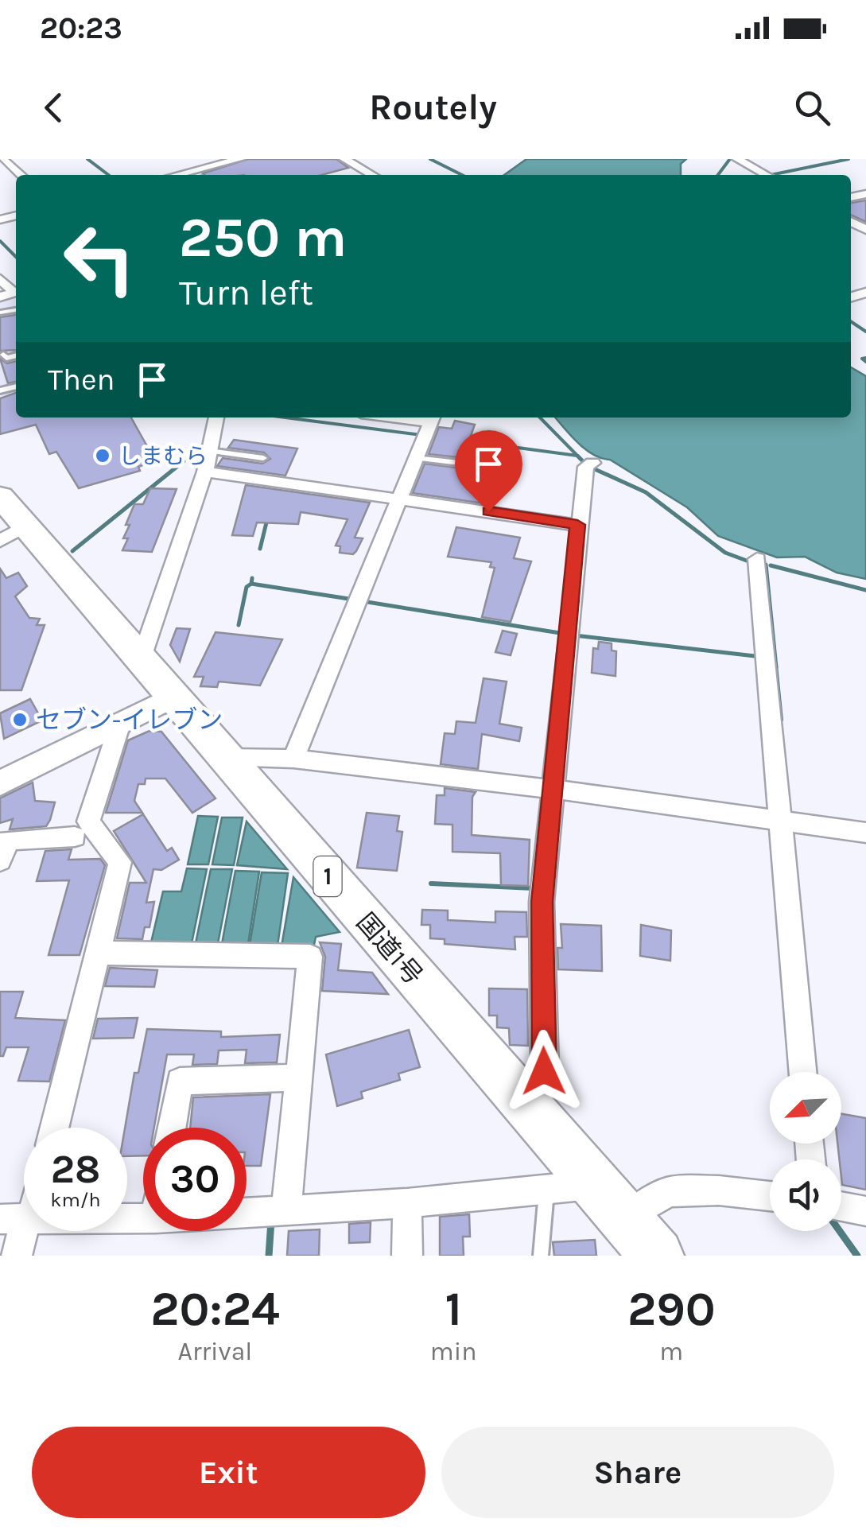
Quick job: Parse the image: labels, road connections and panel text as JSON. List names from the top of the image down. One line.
{"streets":{"highway":["1","国道1号"]},"places":["しまむら","セブン-イレブン"],"north":"bottom left","page":{"status":"20:23","header":"Routely","turn":["250 m","Turn left"],"then":"Then","speed":"28 km/h","limit":"30","eta":["20:24","Arrival","1","min","290","m"],"buttons":["Exit","Share"]}}
